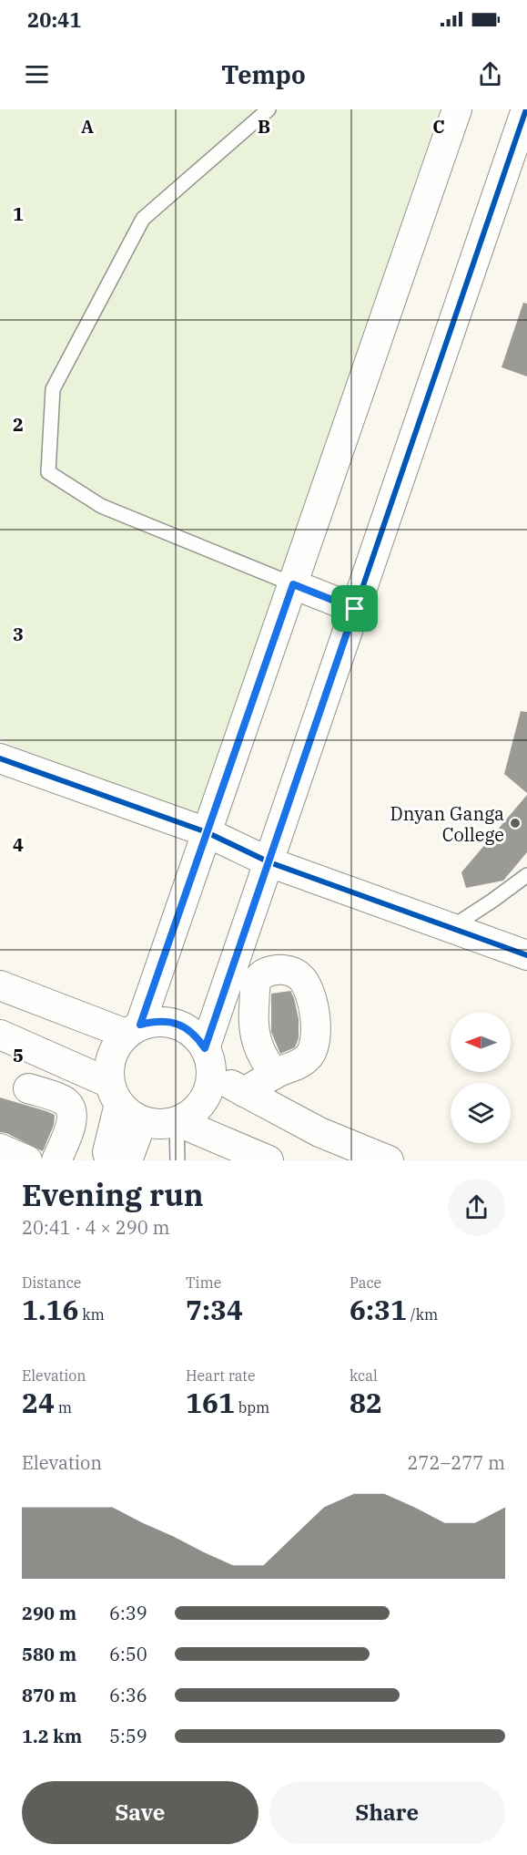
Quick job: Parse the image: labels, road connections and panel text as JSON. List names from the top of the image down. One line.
{"places":["Dnyan Ganga College"],"north":"left","page":{"status":"20:41","header":"Tempo","heading":["Evening run","20:41 · 4 × 290 m"],"stats":[["Distance","1.16 km"],["Time","7:34"],["Pace","6:31 /km"],["Elevation","24 m"],["Heart rate","161 bpm"],["kcal","82"]],"chart":["Elevation","272–277 m"],"list":[{"name":"290 m","note":"6:39"},{"name":"580 m","note":"6:50"},{"name":"870 m","note":"6:36"},{"name":"1.2 km","note":"5:59"}],"buttons":["Save","Share"]},"grid":{"columns":["A","B","C"],"rows":["1","2","3","4","5"]}}
